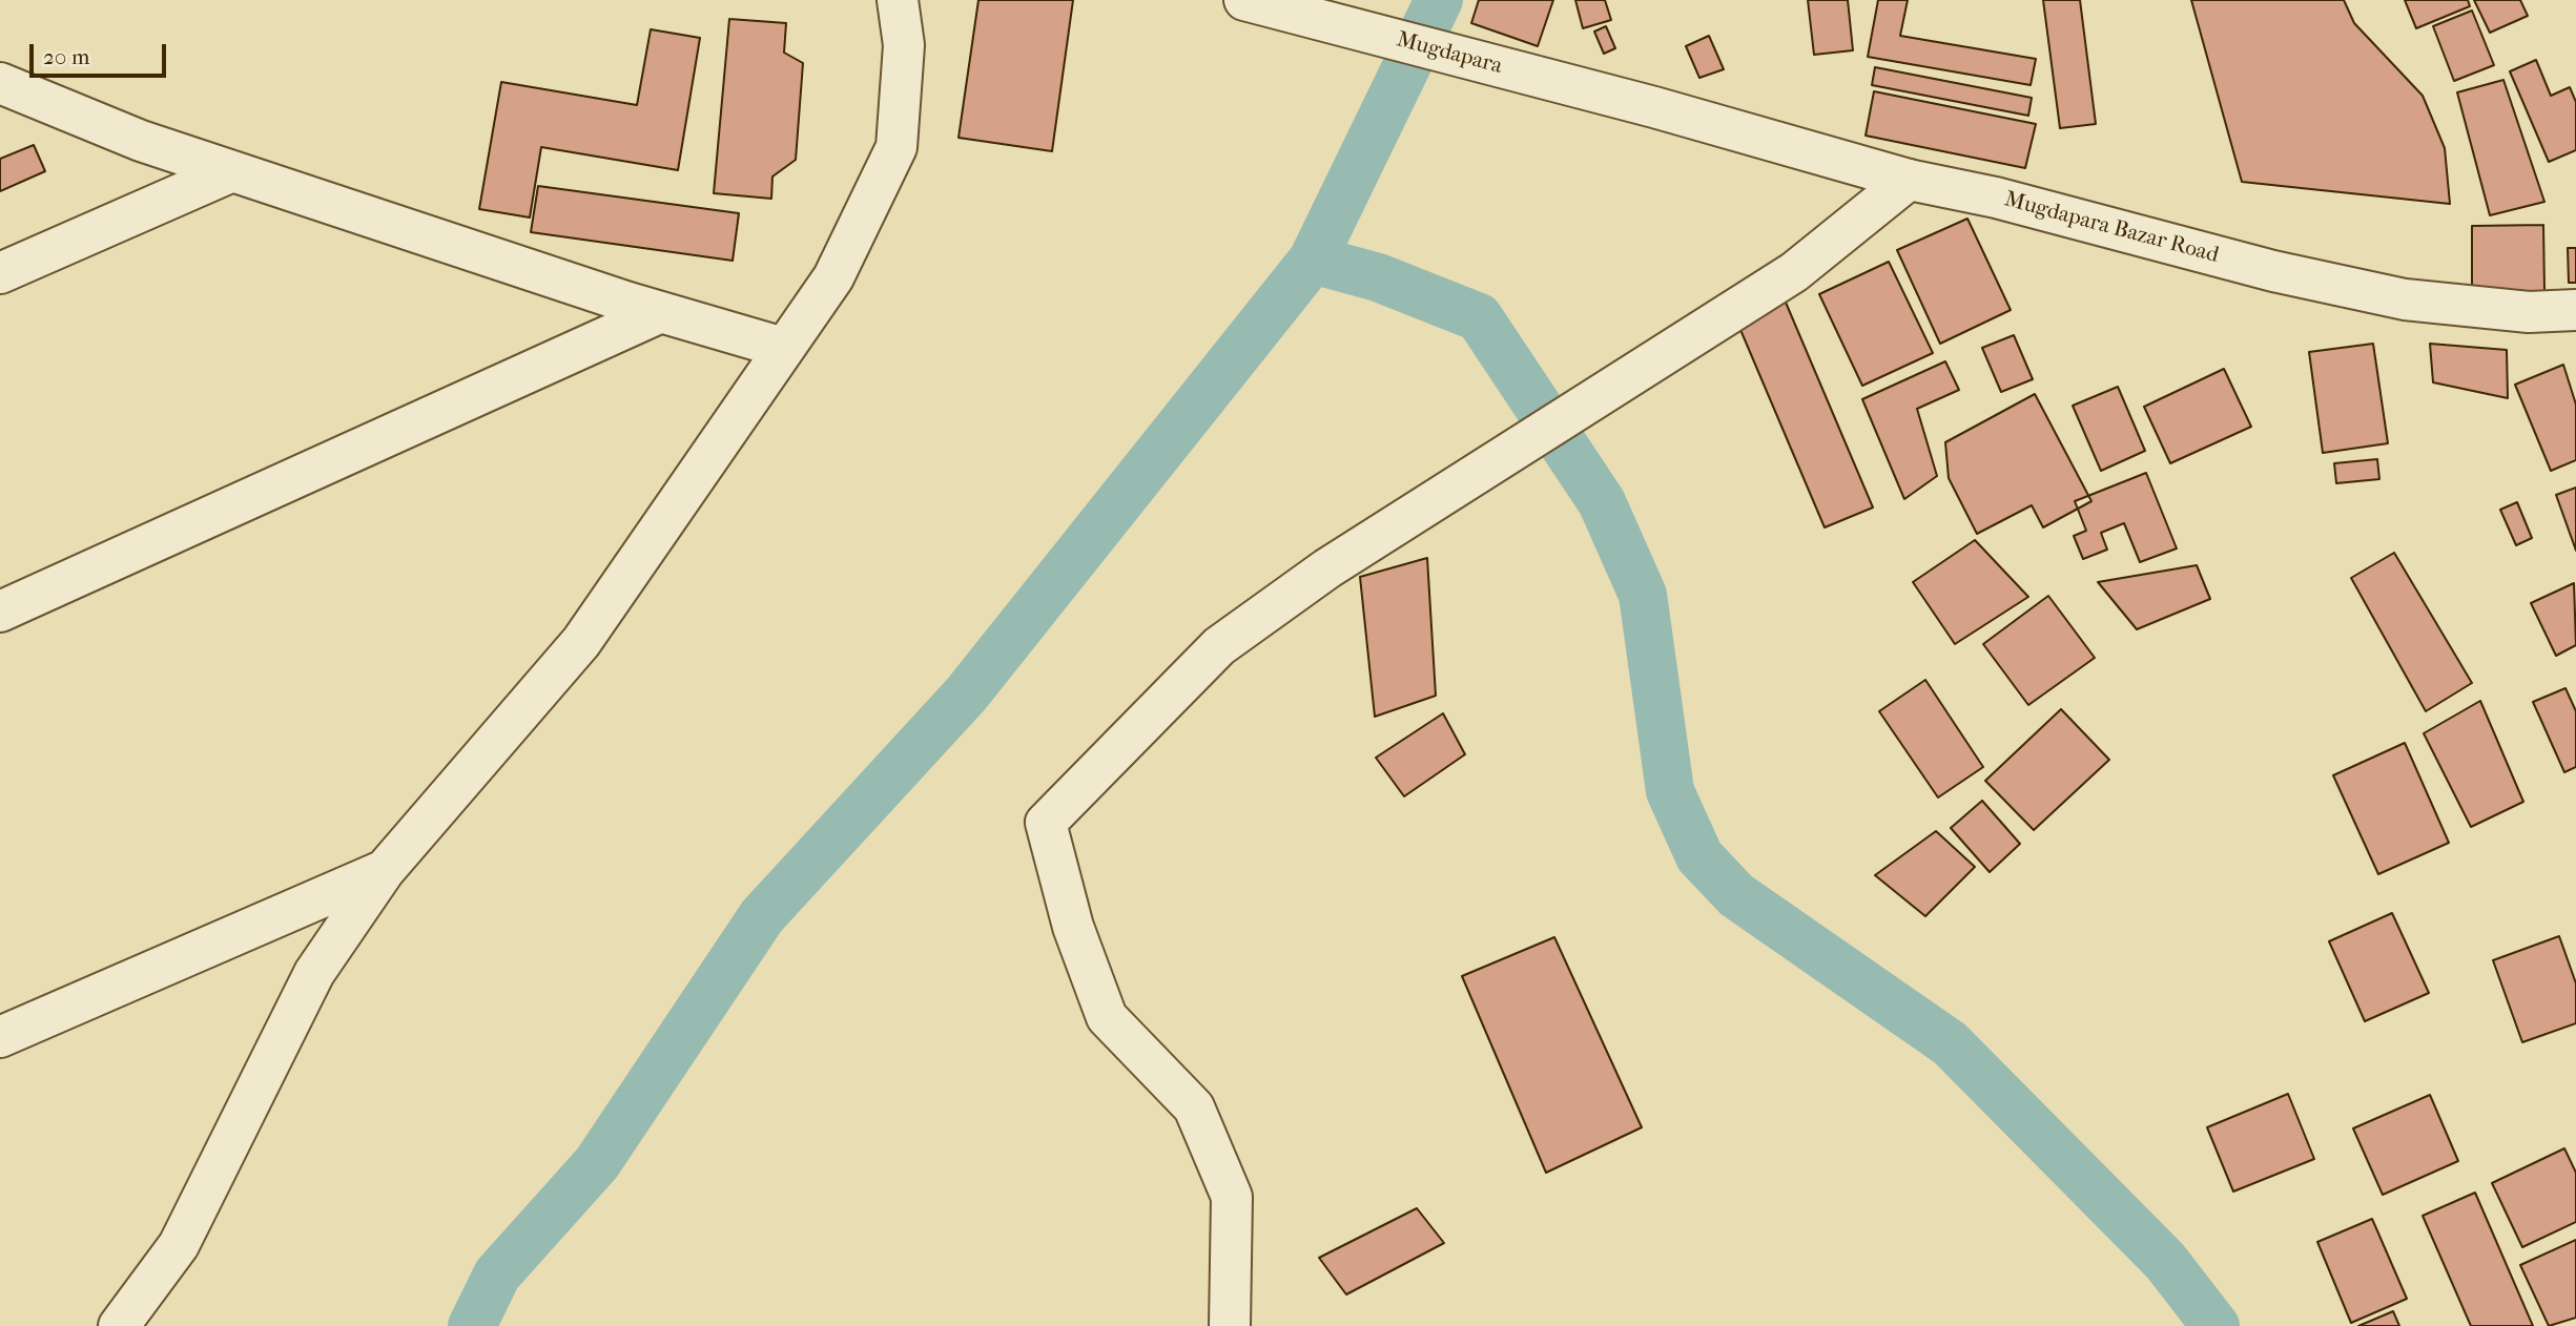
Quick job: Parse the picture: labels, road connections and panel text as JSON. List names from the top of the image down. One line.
{"streets":{"street":["Mugdapara","Mugdapara Bazar Road"]},"crossings":[["Mugdapara","Mugdapara Bazar Road"]],"scale_bar":"20 m"}
